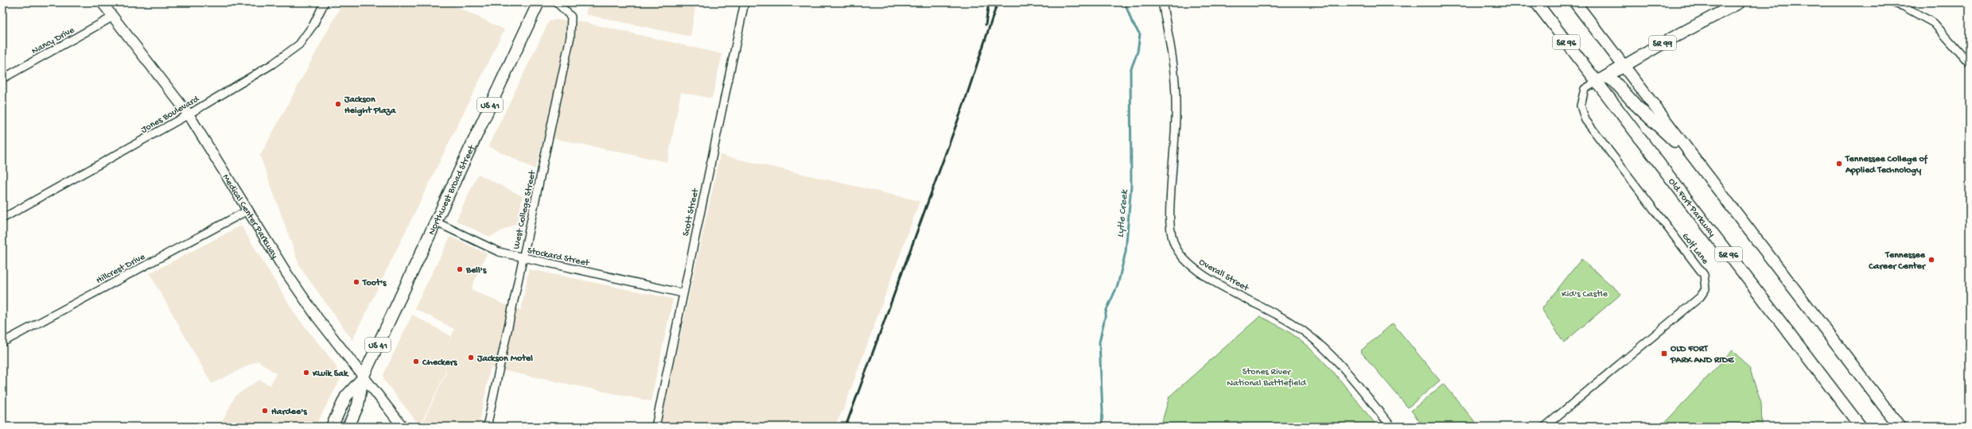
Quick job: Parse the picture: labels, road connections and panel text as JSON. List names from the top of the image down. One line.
{"streets":{"main road":["SR 96","SR 99","US 41","Northwest Broad Street","Old Fort Parkway","Medical Center Parkway"],"street":["Nancy Drive","Jones Boulevard","West College Street","Scott Street","Golf Lane","Stockard Street","Hillcrest Drive","Overall Street"]},"crossings":[["Nancy Drive","Medical Center Parkway"],["SR 99","Old Fort Parkway"],["SR 99","Golf Lane"],["Jones Boulevard","Medical Center Parkway"],["Northwest Broad Street","Medical Center Parkway"],["Northwest Broad Street","Stockard Street"],["Old Fort Parkway","Golf Lane"],["West College Street","Stockard Street"],["Scott Street","Stockard Street"],["Medical Center Parkway","Hillcrest Drive"]],"water":["Lytle Creek"],"parks":["Kid's Castle","Stones River National Battlefield"],"places":{"other":["Jackson Height Plaza","Tennessee College of Applied Technology","Tennessee Career Center","Bell's","Toot's","Jackson Motel","Checkers","Kwik Sak","Hardee's"],"transit":["OLD FORT PARK AND RIDE"]}}
